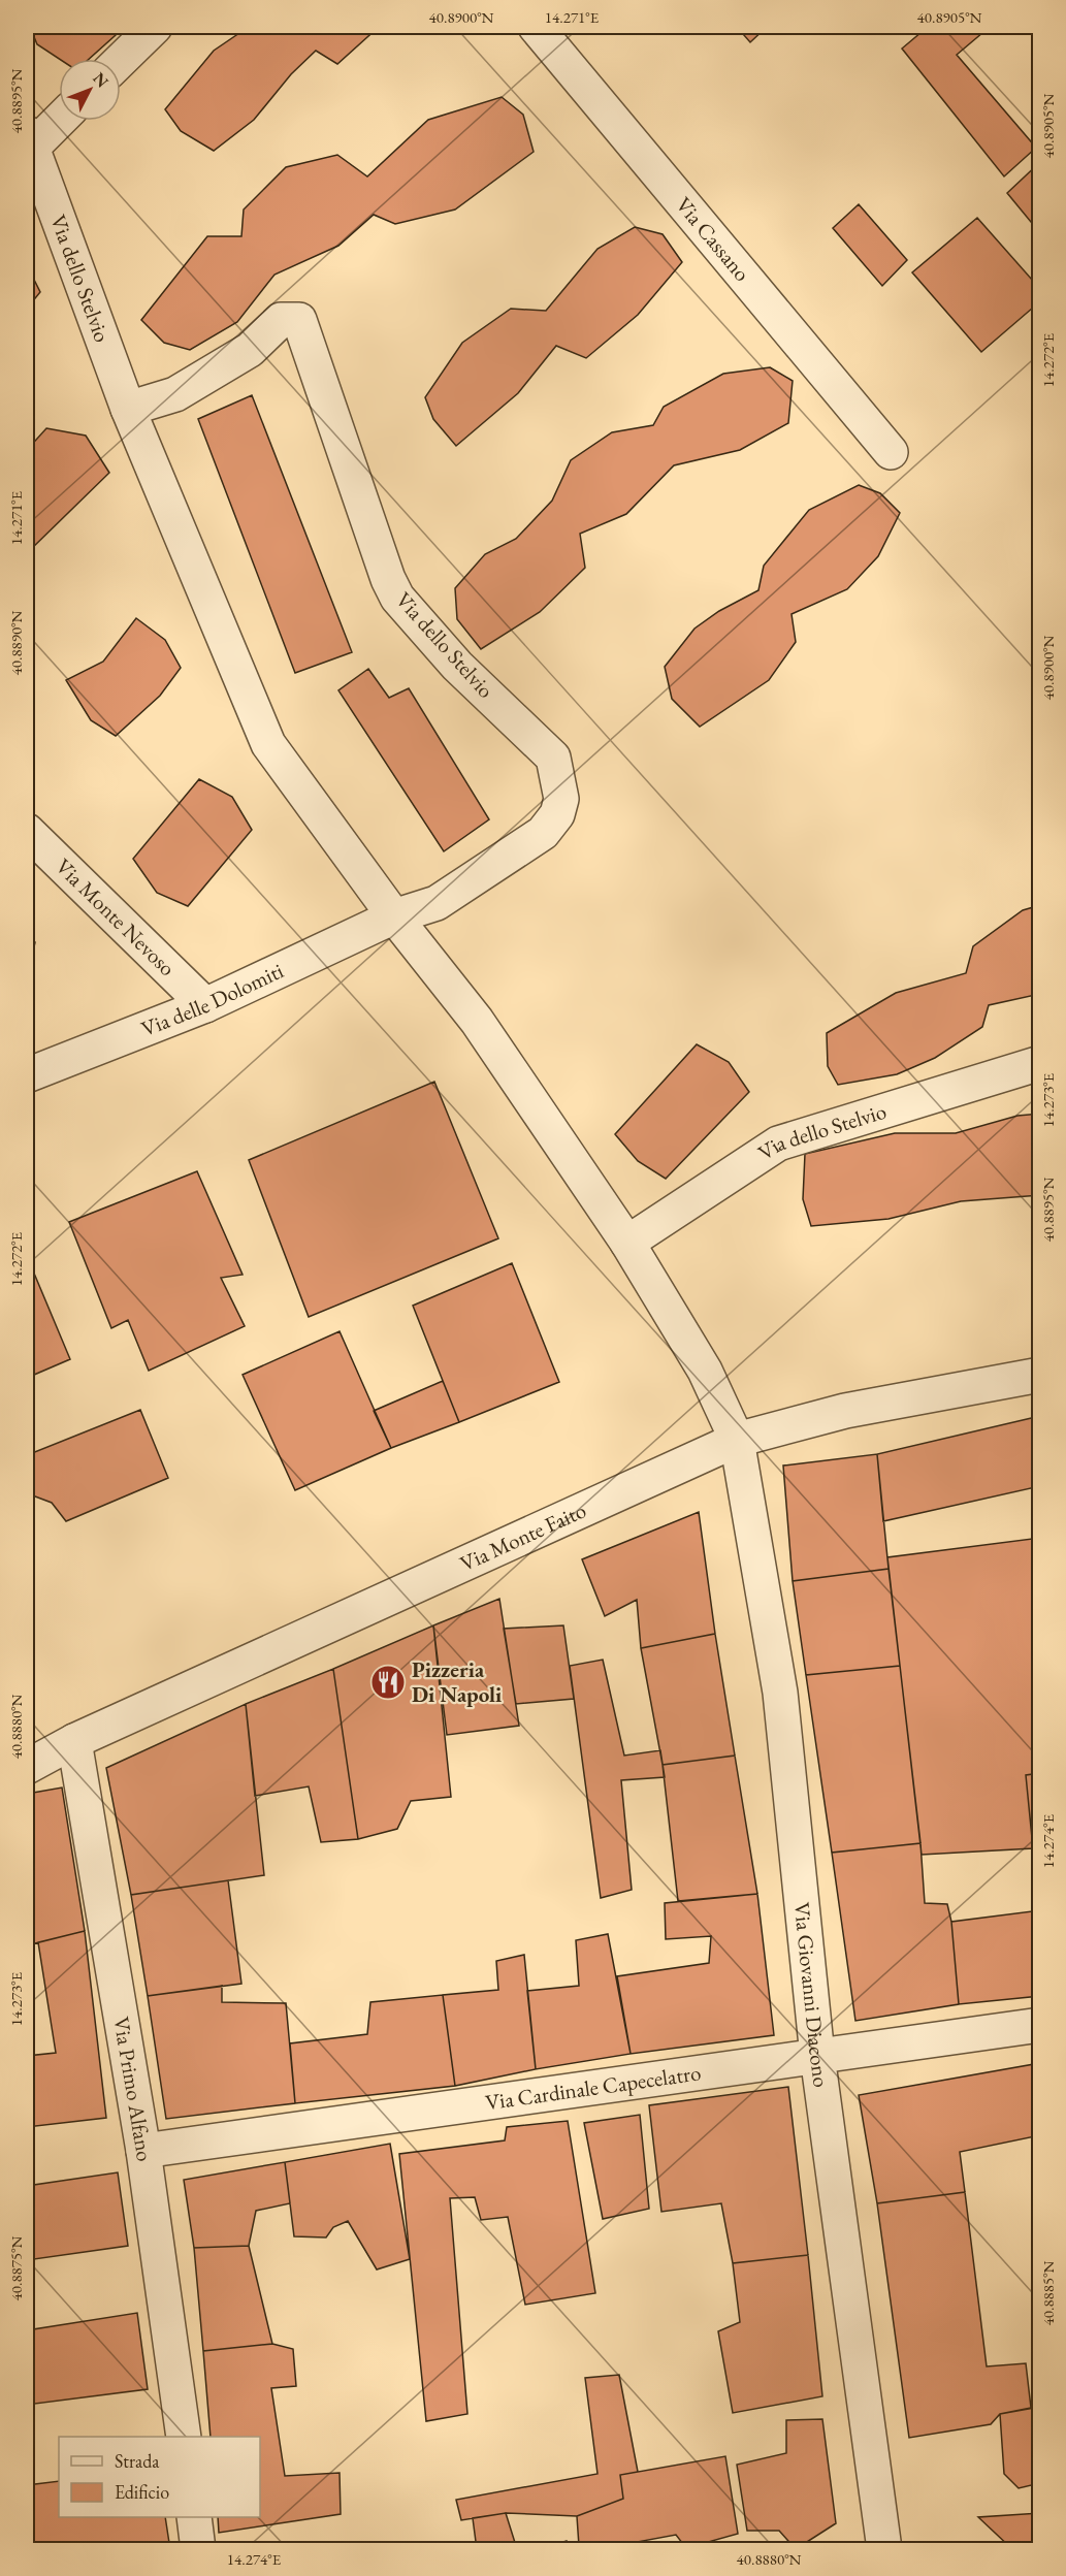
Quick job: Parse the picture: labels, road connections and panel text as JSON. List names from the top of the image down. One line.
{"streets":{"street":["Via Cassano","Via dello Stelvio","Via Monte Nevoso","Via delle Dolomiti","Via Monte Faito","Via Giovanni Diacono","Via Cardinale Capecelatro","Via Primo Alfano"]},"crossings":[["Via dello Stelvio","Via delle Dolomiti"],["Via dello Stelvio","Via Monte Faito"],["Via dello Stelvio","Via Giovanni Diacono"],["Via Monte Nevoso","Via delle Dolomiti"],["Via Monte Faito","Via Giovanni Diacono"],["Via Monte Faito","Via Primo Alfano"],["Via Giovanni Diacono","Via Cardinale Capecelatro"],["Via Cardinale Capecelatro","Via Primo Alfano"]],"places":{"restaurant":["Pizzeria Di Napoli"]},"legend":["Strada","Edificio"],"north":"top right","coordinates":["40.8900°N","14.271°E","40.8905°N","40.8895°N","14.272°E","40.8890°N","14.273°E","40.8880°N","14.274°E","40.8875°N","40.8885°N"]}
